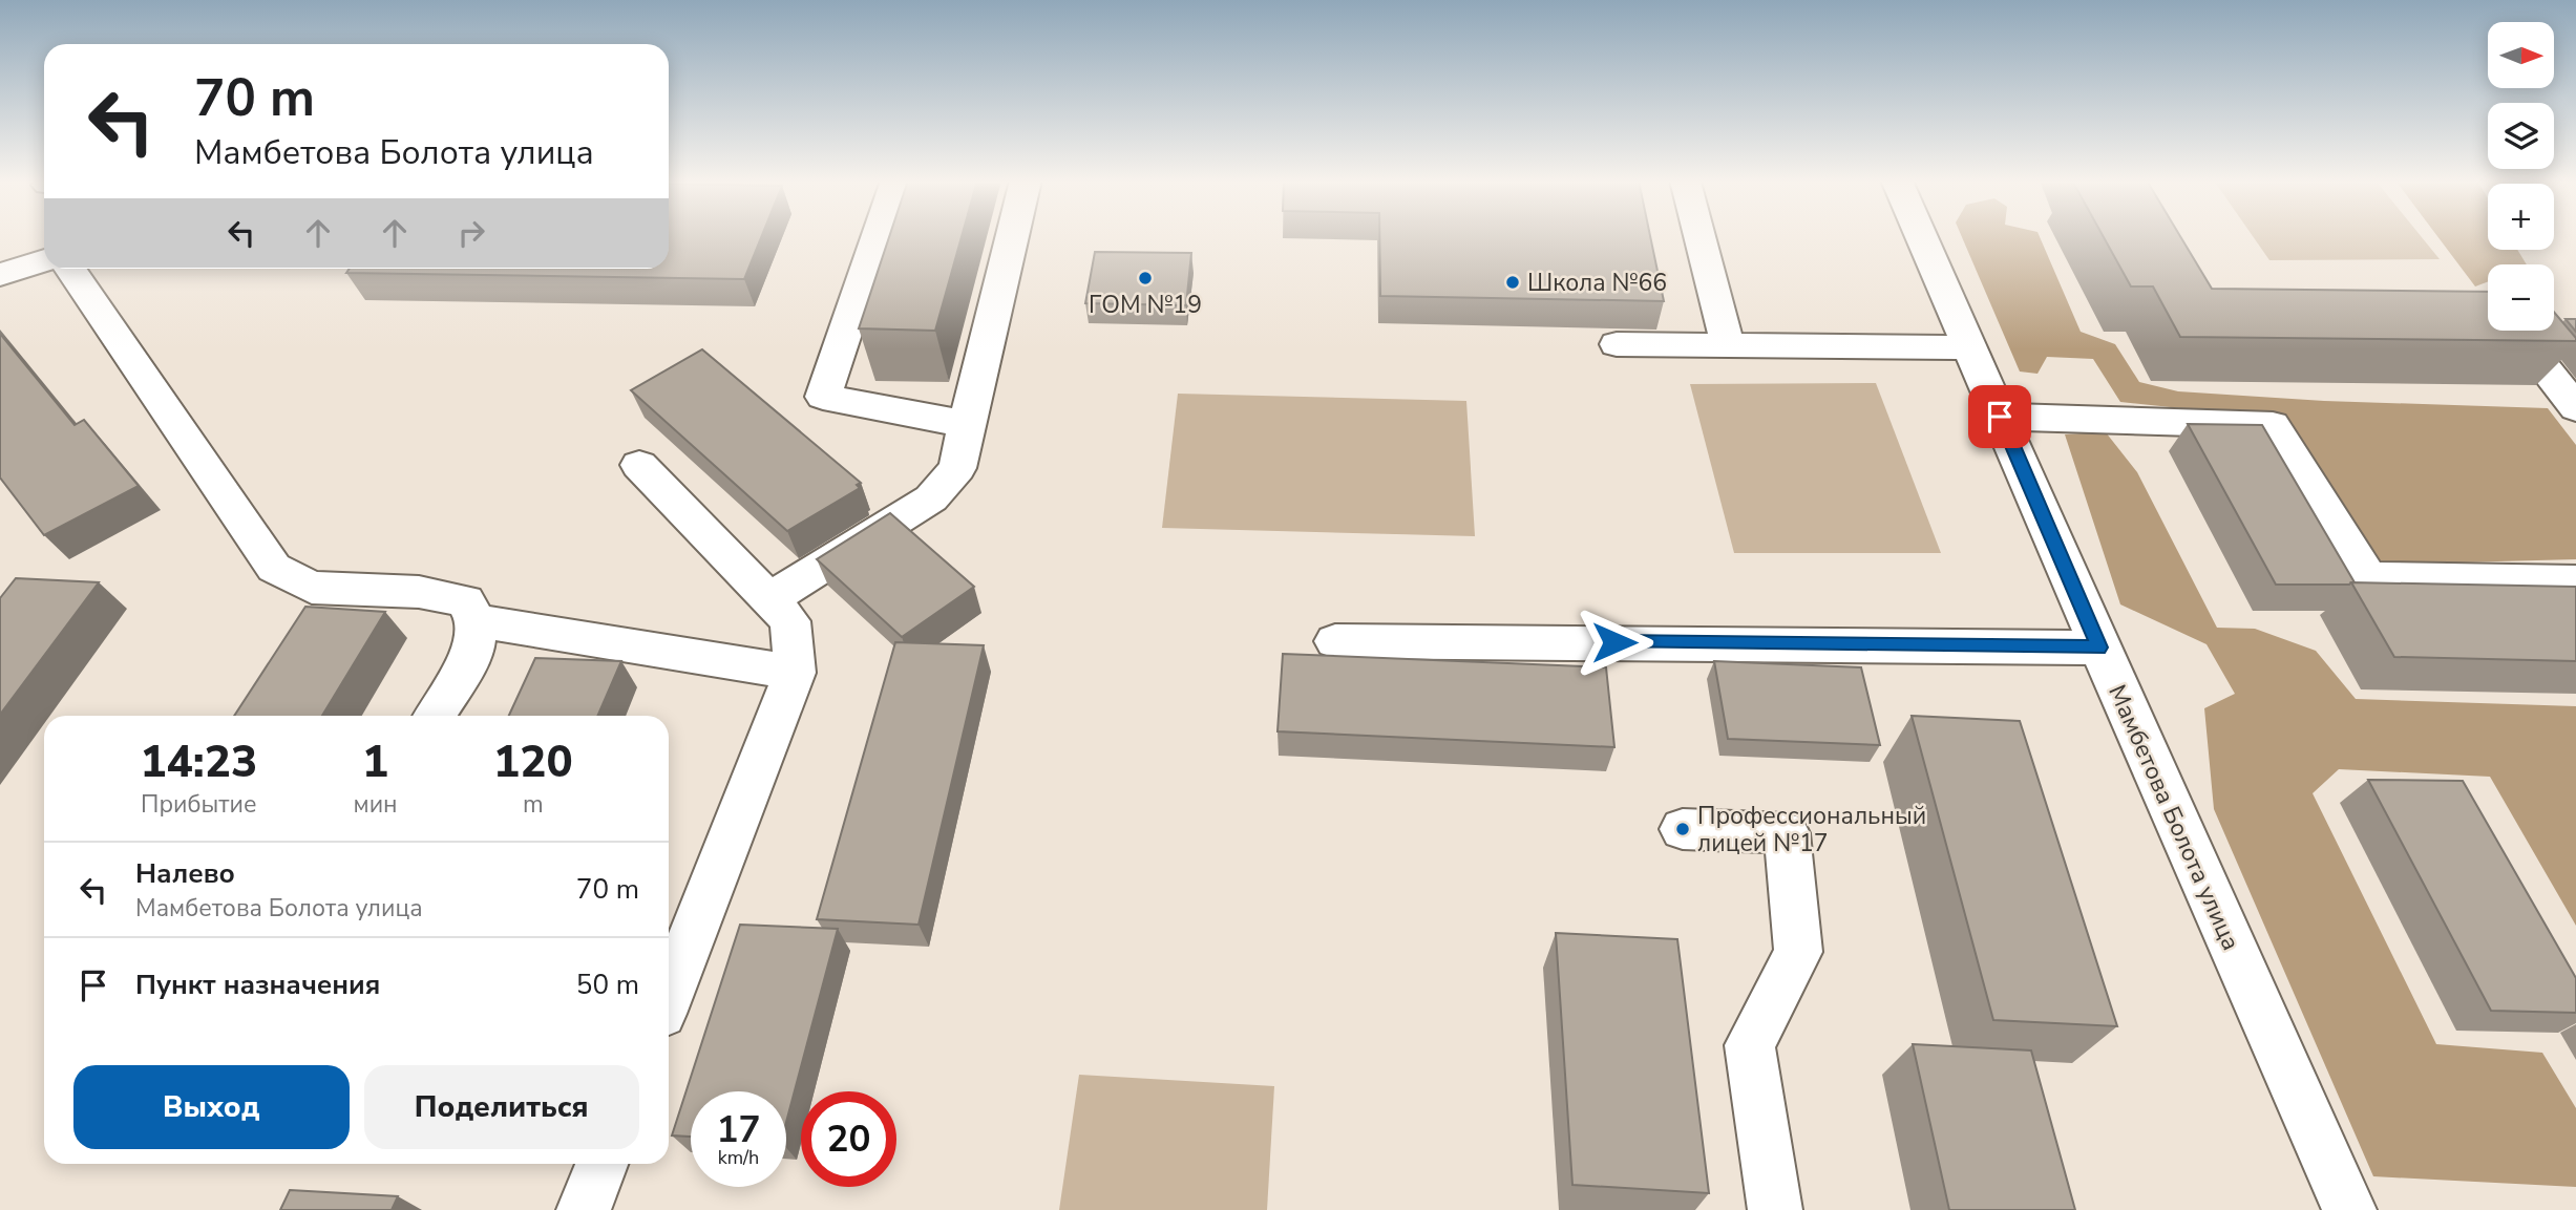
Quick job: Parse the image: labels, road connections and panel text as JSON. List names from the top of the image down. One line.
{"streets":{"street":["Мамбетова Болота улица"]},"places":["ГОМ №19","Школа №66","Профессиональный лицей №17"],"north":"right","page":{"map_buttons":["+","−"],"turn":["70 m","Мамбетова Болота улица"],"eta":["14:23","Прибытие","1","мин","120","m"],"list":[{"name":"Налево","note":"Мамбетова Болота улица","value":"70 m"},{"name":"Пункт назначения","value":"50 m"}],"buttons":["Выход","Поделиться"],"speed":"17 km/h","limit":"20"}}
